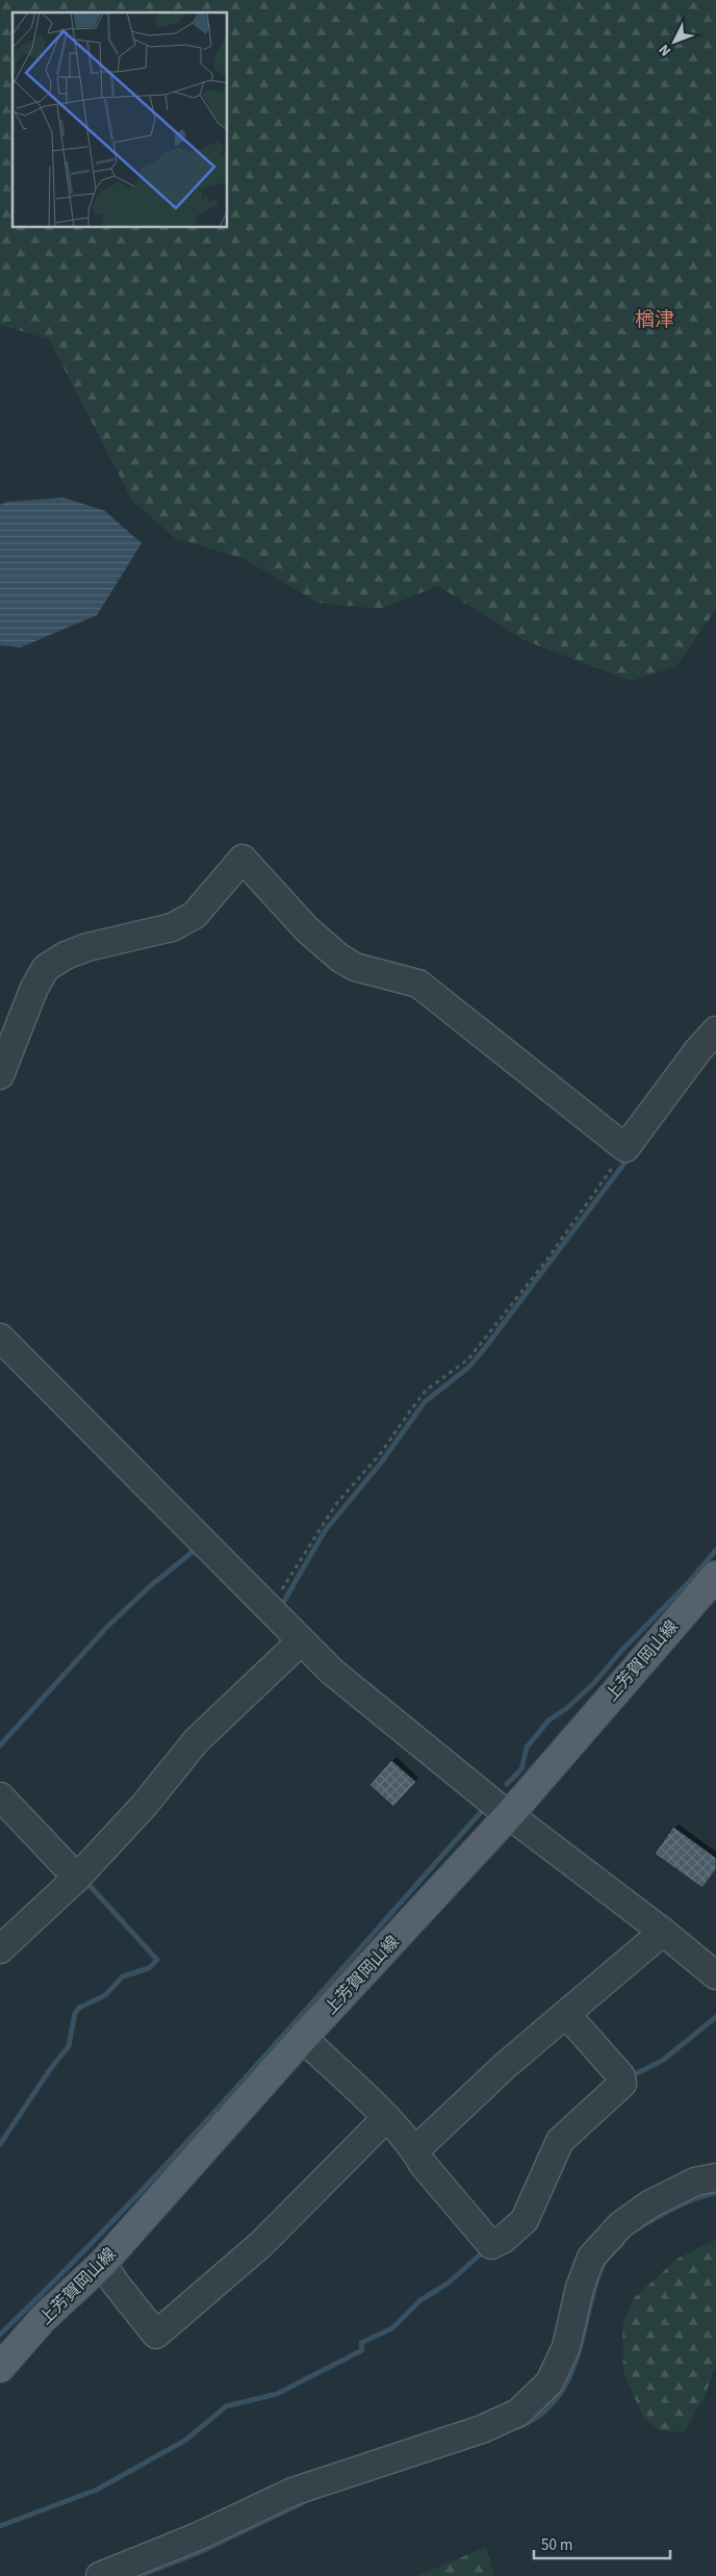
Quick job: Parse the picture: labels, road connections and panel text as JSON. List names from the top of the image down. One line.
{"streets":{"main road":["上芳賀岡山線"]},"districts":["楢津"],"scale_bar":"50 m","north":"bottom left"}
